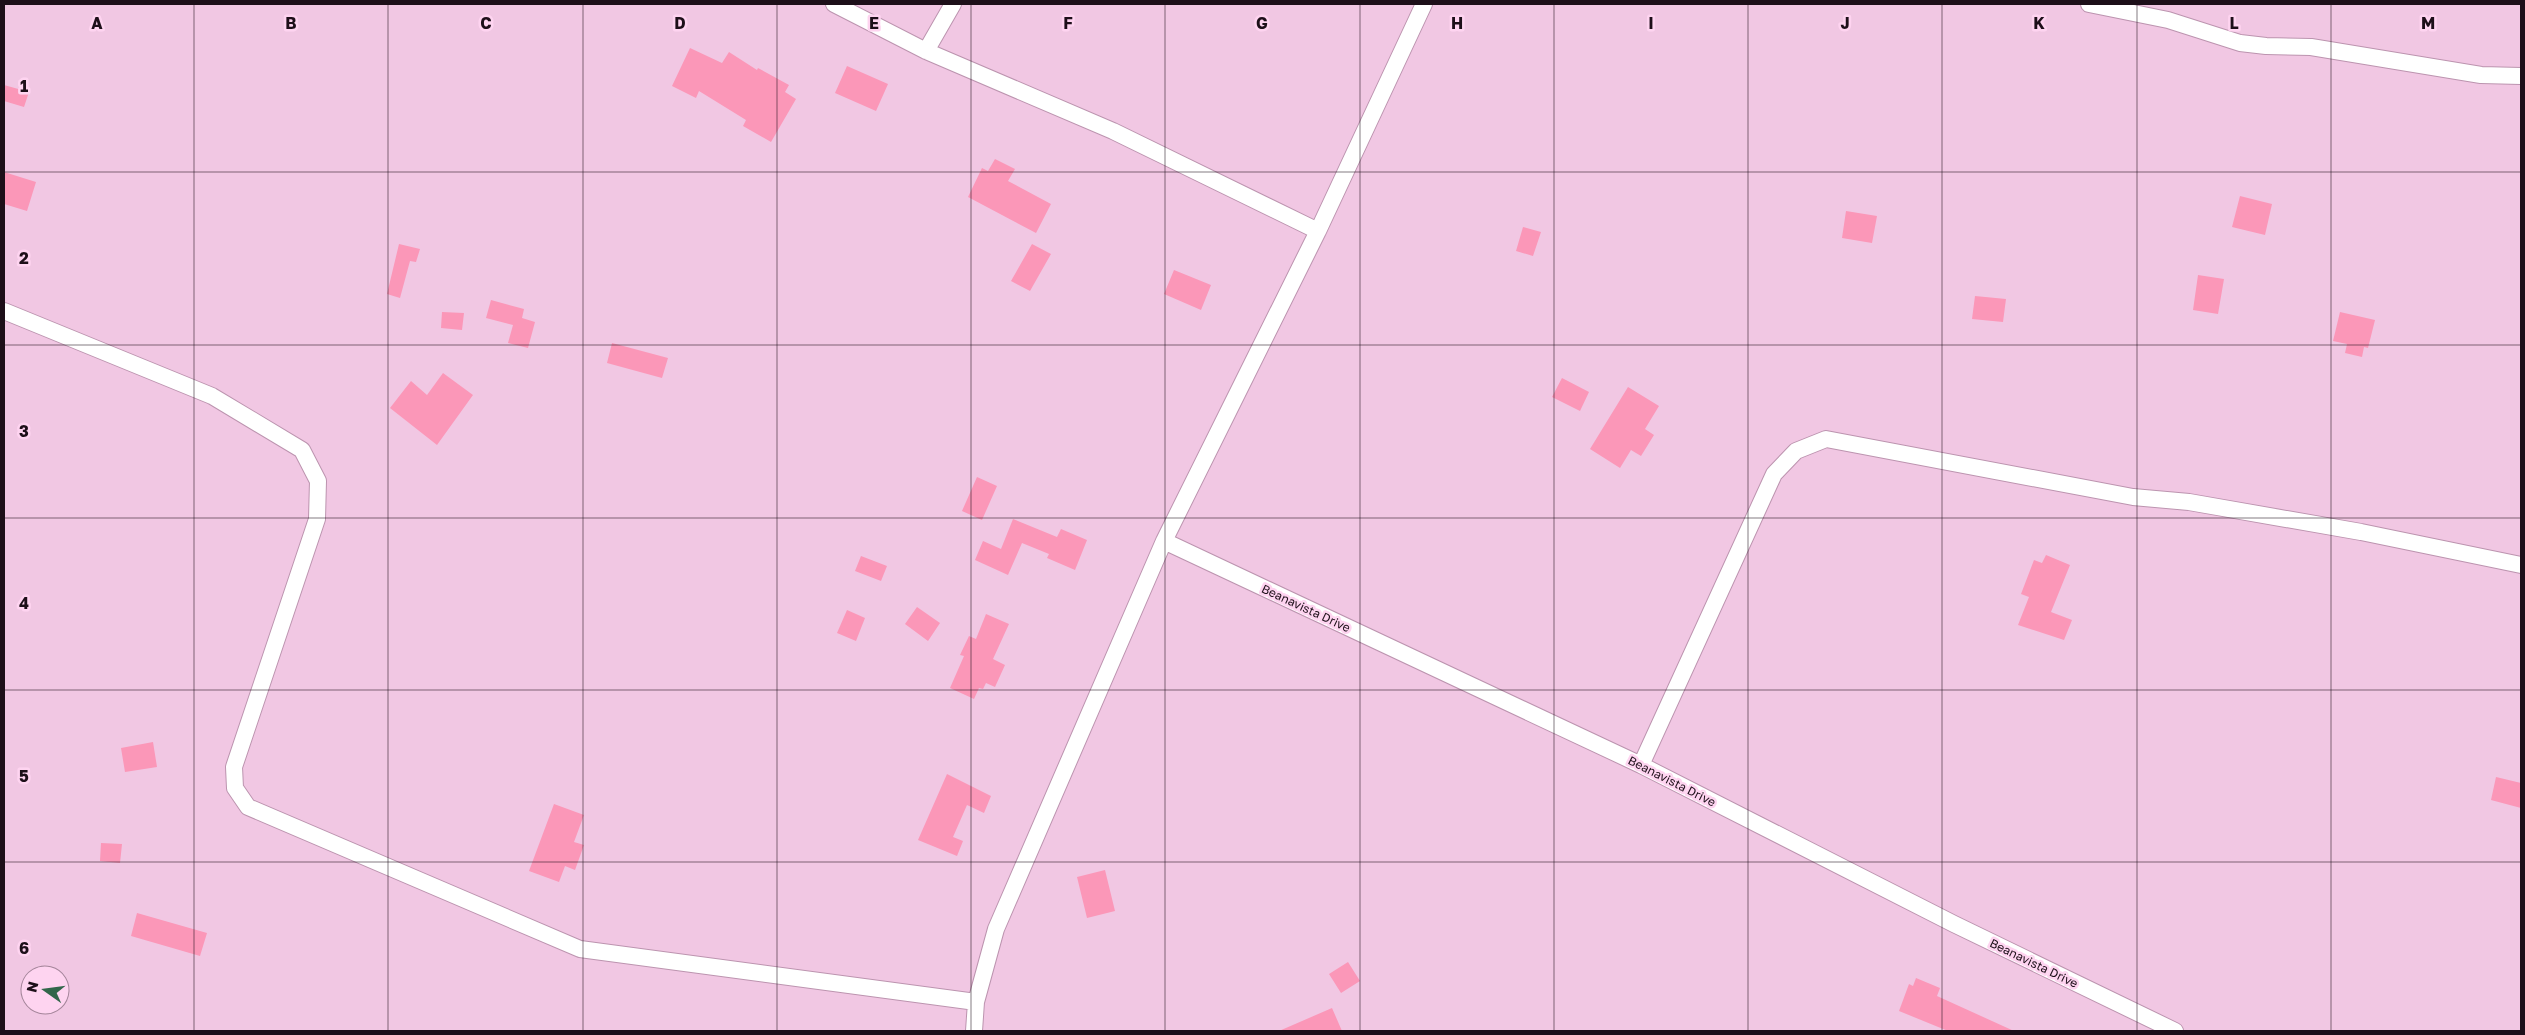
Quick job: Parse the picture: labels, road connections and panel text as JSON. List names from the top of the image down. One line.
{"streets":{"street":["Beanavista Drive"]},"north":"left","grid":{"columns":["A","B","C","D","E","F","G","H","I","J","K","L","M"],"rows":["1","2","3","4","5","6"]}}
